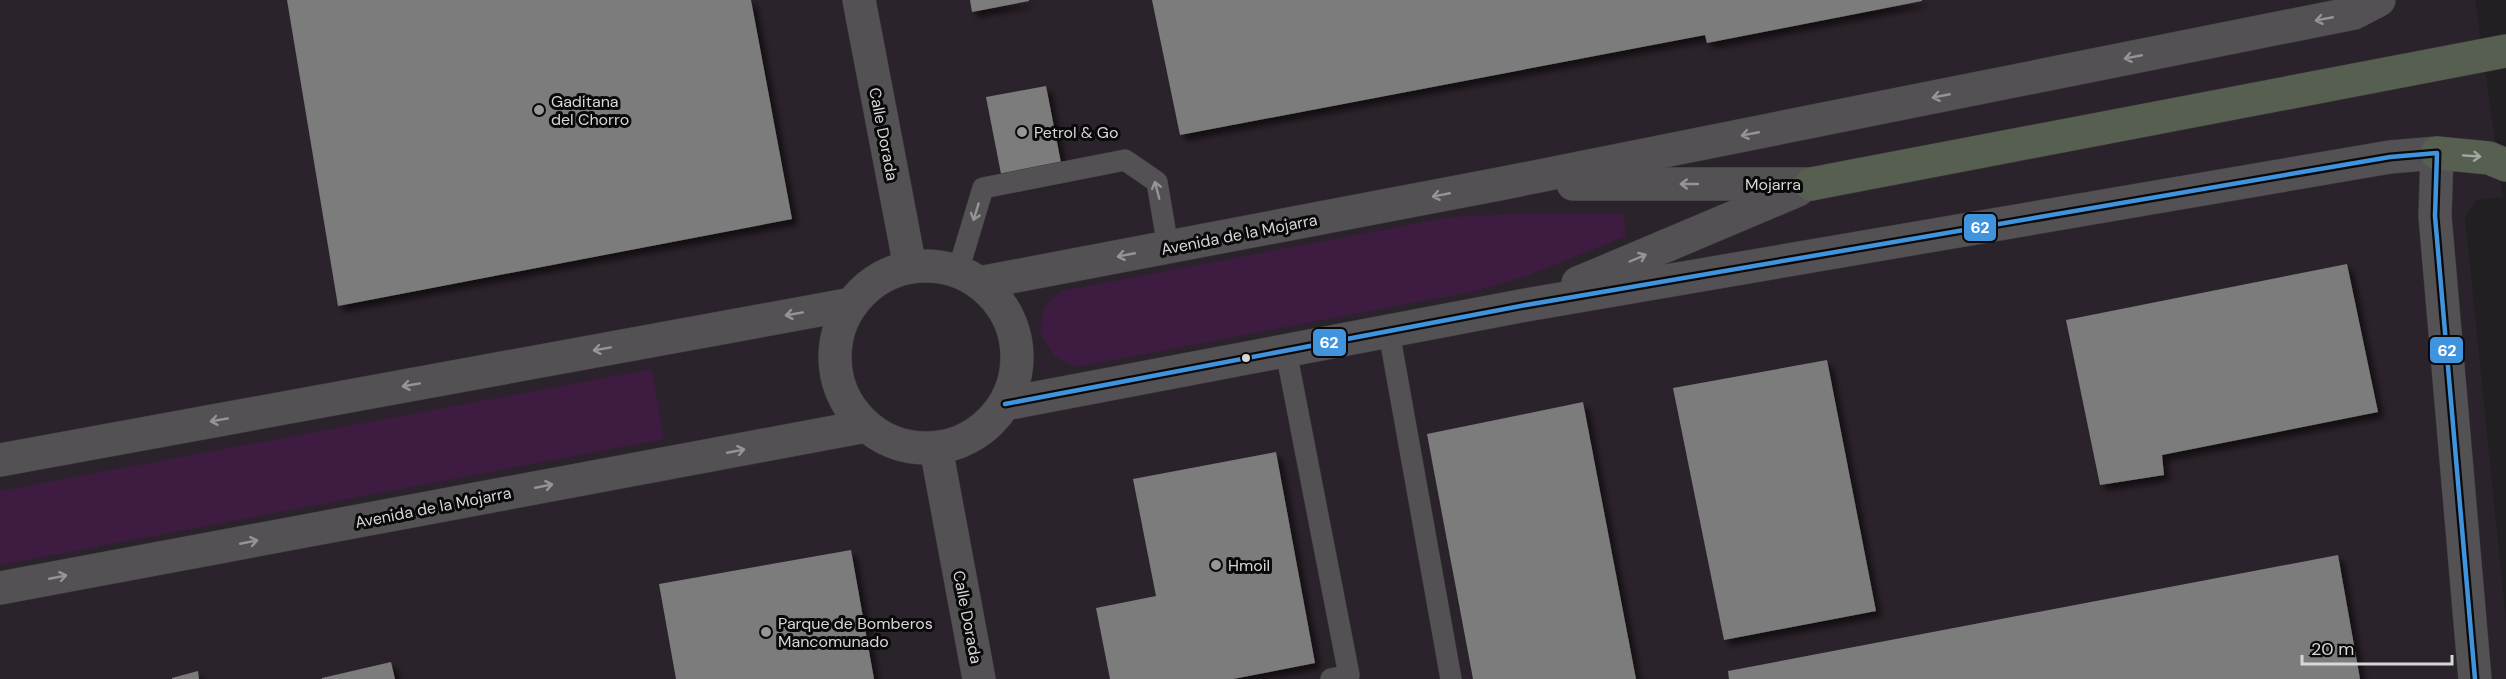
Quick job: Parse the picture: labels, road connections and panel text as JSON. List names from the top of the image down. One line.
{"streets":{"street":["Calle Dorada","Mojarra","Avenida de la Mojarra"]},"crossings":[["Calle Dorada","Avenida de la Mojarra"],["Mojarra","Avenida de la Mojarra"]],"places":["Gaditana del Chorro","Petrol & Go","Hmoil","Parque de Bomberos Mancomunado"],"lines":["transit line 62"],"scale_bar":"20 m"}
